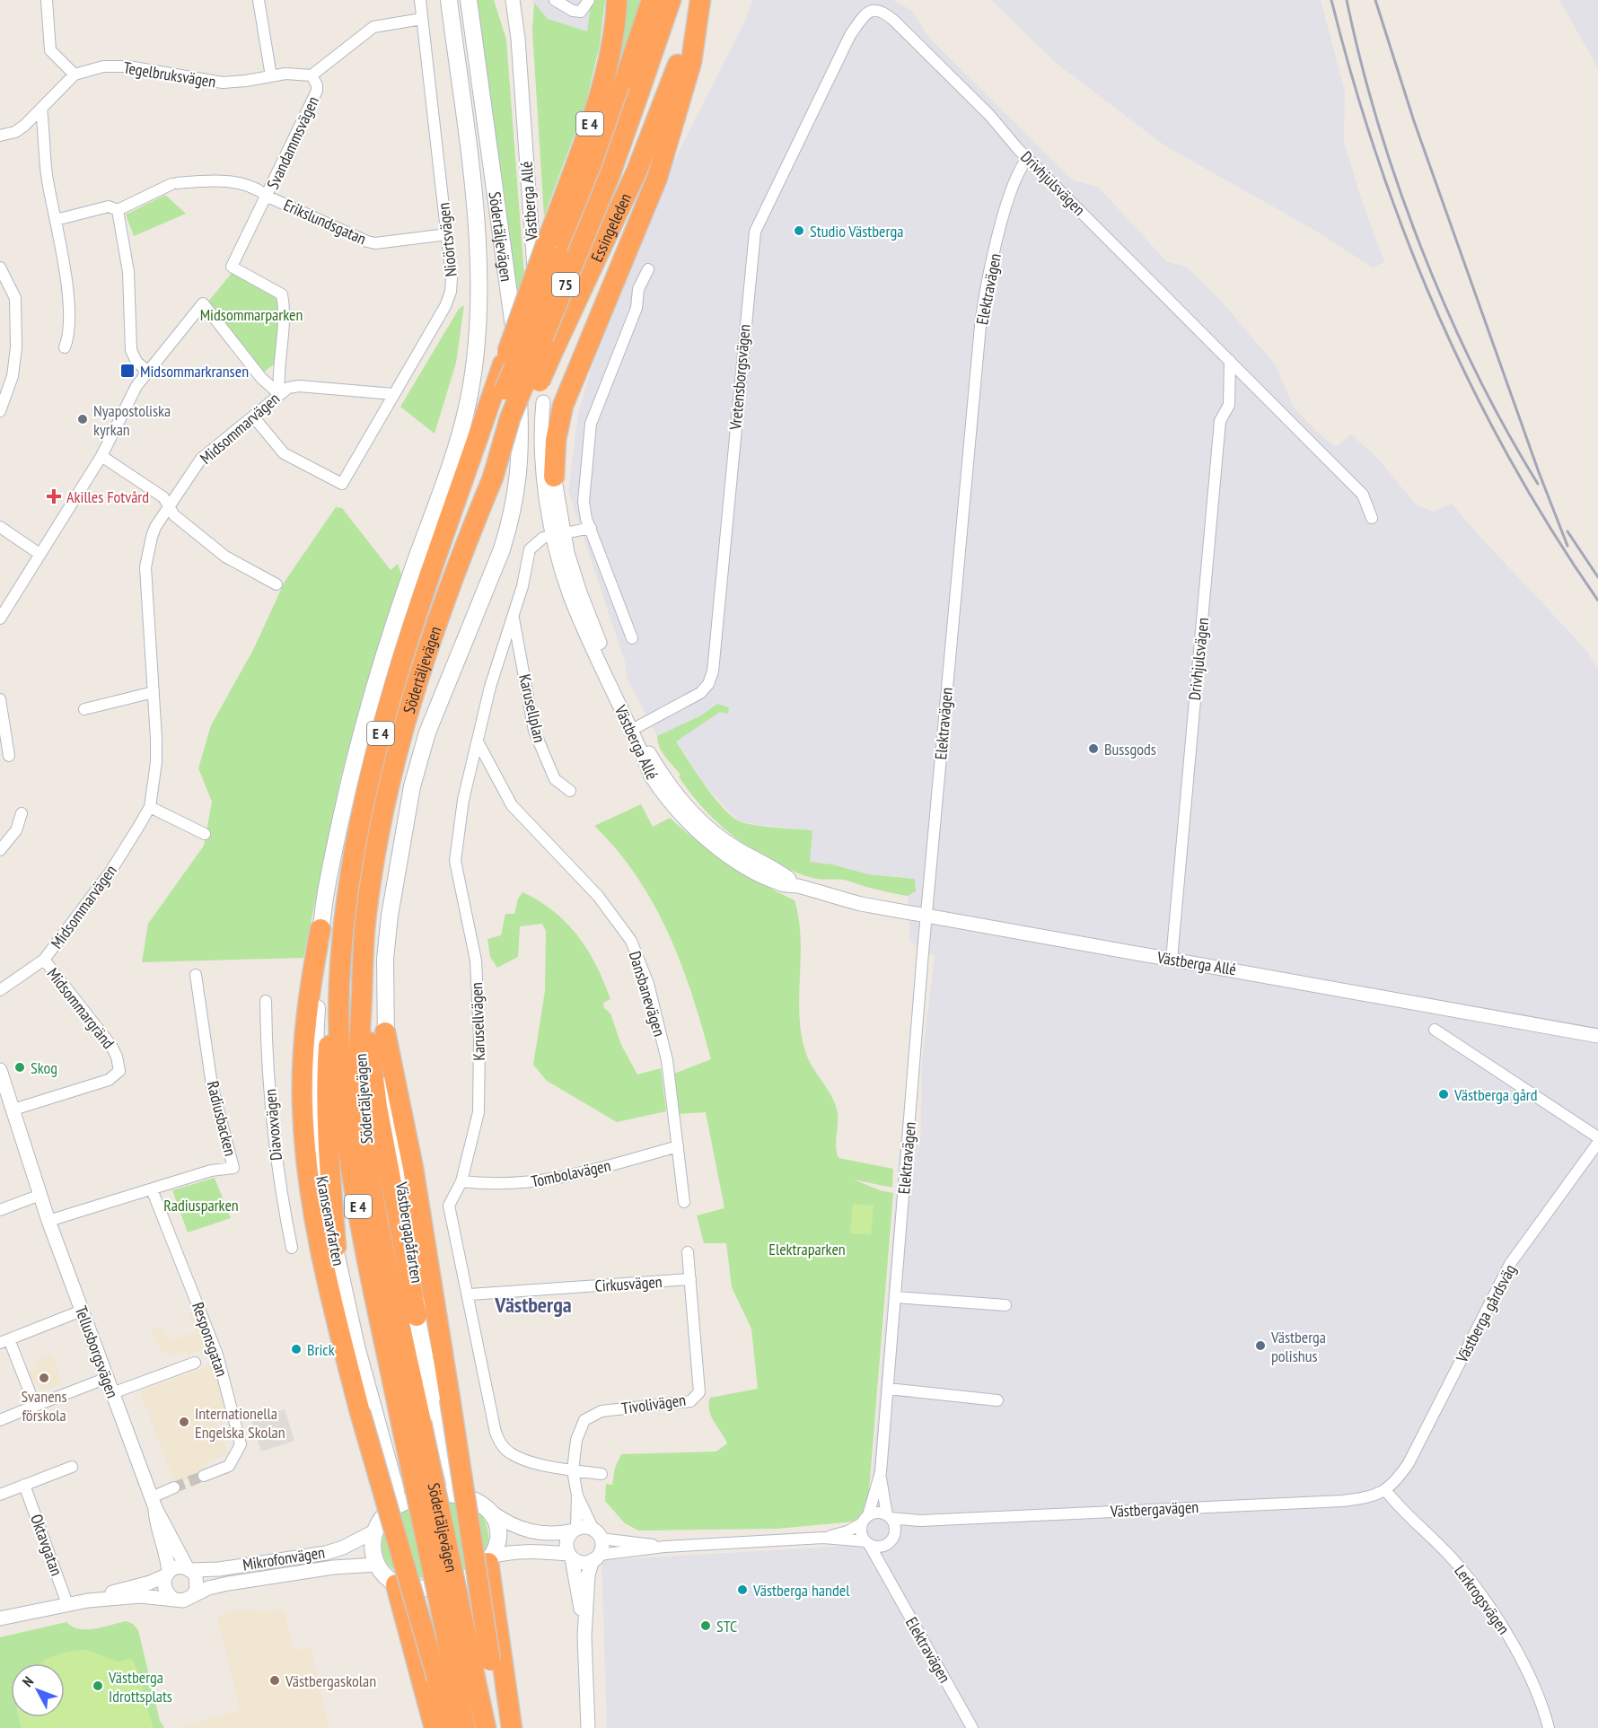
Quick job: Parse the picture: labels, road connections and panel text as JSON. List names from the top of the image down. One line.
{"streets":{"highway":["E 4","Essingeleden","Södertäljevägen","75"],"main road":["Kransenavfarten","Västbergapåfarten"],"street":["Tegelbruksvägen","Svandammsvägen","Drivhjulsvägen","Västberga Allé","Erikslundsgatan","Nioörtsvägen","Elektravägen","Vretensborgsvägen","Midsommarvägen","Karusellplan","Dansbanevägen","Midsommargränd","Karusellvägen","Radiusbacken","Diavoxvägen","Tombolavägen","Cirkusvägen","Västberga gårdsväg","Responsgatan","Tellusborgsvägen","Tivolivägen","Västbergavägen","Oktavgatan","Mikrofonvägen","Lerkrogsvägen"]},"crossings":[["Tegelbruksvägen","Svandammsvägen"],["E 4","Södertäljevägen"],["E 4","75"],["E 4","Kransenavfarten"],["Svandammsvägen","Erikslundsgatan"],["Svandammsvägen","Nioörtsvägen"],["Svandammsvägen","Midsommarvägen"],["Drivhjulsvägen","Västberga Allé"],["Drivhjulsvägen","Elektravägen"],["Drivhjulsvägen","Vretensborgsvägen"],["Västberga Allé","Elektravägen"],["Västberga Allé","Vretensborgsvägen"],["Västberga Allé","Karusellvägen"],["Erikslundsgatan","Nioörtsvägen"],["Essingeleden","Södertäljevägen"],["Essingeleden","75"],["Södertäljevägen","75"],["Södertäljevägen","Kransenavfarten"],["Södertäljevägen","Västbergapåfarten"],["Nioörtsvägen","Midsommarvägen"],["Elektravägen","Västbergavägen"],["Midsommarvägen","Midsommargränd"],["Karusellplan","Karusellvägen"],["Dansbanevägen","Karusellvägen"],["Dansbanevägen","Tombolavägen"],["Midsommargränd","Tellusborgsvägen"],["Karusellvägen","Tombolavägen"],["Karusellvägen","Cirkusvägen"],["Karusellvägen","Tivolivägen"],["Radiusbacken","Responsgatan"],["Radiusbacken","Tellusborgsvägen"],["Kransenavfarten","Västbergapåfarten"],["Kransenavfarten","Mikrofonvägen"],["Västbergapåfarten","Mikrofonvägen"],["Cirkusvägen","Tivolivägen"],["Västberga gårdsväg","Västbergavägen"],["Västberga gårdsväg","Lerkrogsvägen"],["Tellusborgsvägen","Mikrofonvägen"],["Västbergavägen","Lerkrogsvägen"],["Oktavgatan","Mikrofonvägen"]],"districts":["Västberga"],"parks":["Midsommarparken","Radiusparken","Elektraparken"],"places":{"other":["Studio Västberga","Nyapostoliska kyrkan","Bussgods","Skog","Västberga gård","Västberga polishus","Brick","Svanens förskola","Internationella Engelska Skolan","Västberga handel","STC","Västbergaskolan","Västberga Idrottsplats"],"transit":["Midsommarkransen"],"health":["Akilles Fotvård"]},"north":"top left"}
